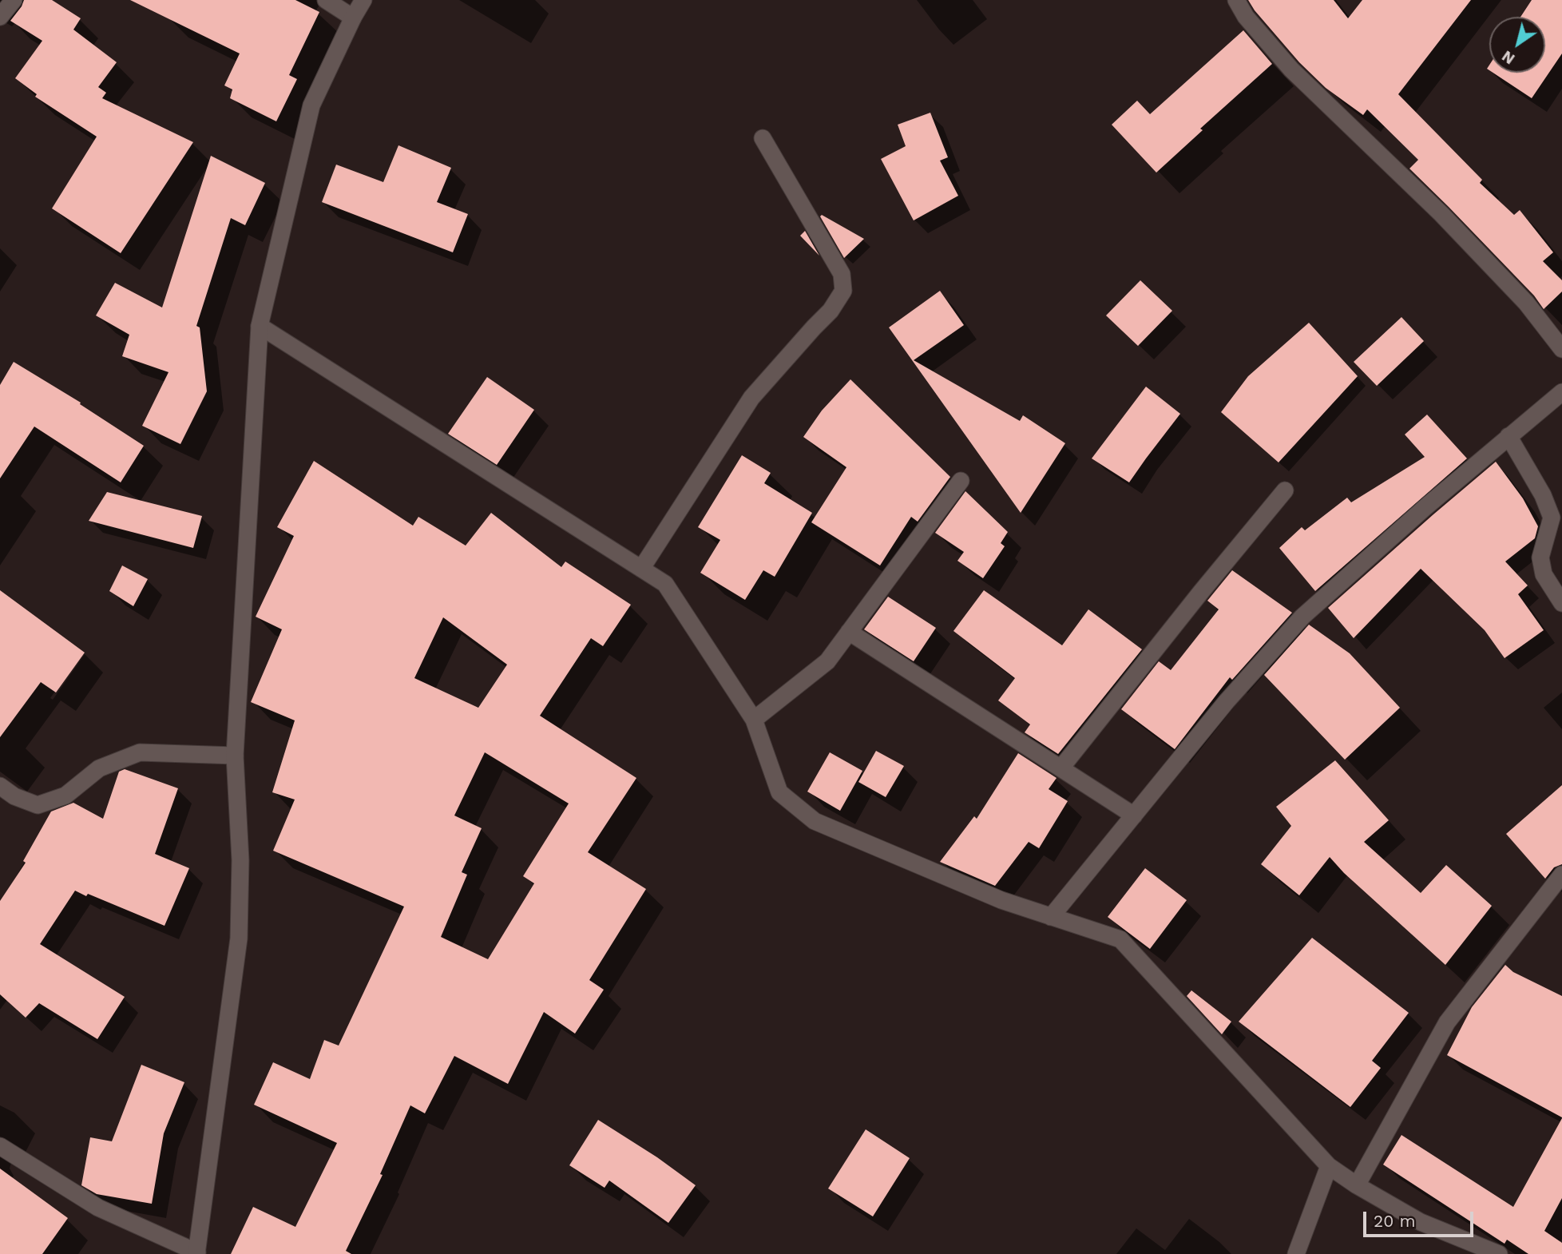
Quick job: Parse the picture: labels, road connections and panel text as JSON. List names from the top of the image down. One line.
{"scale_bar":"20 m","north":"bottom left"}
